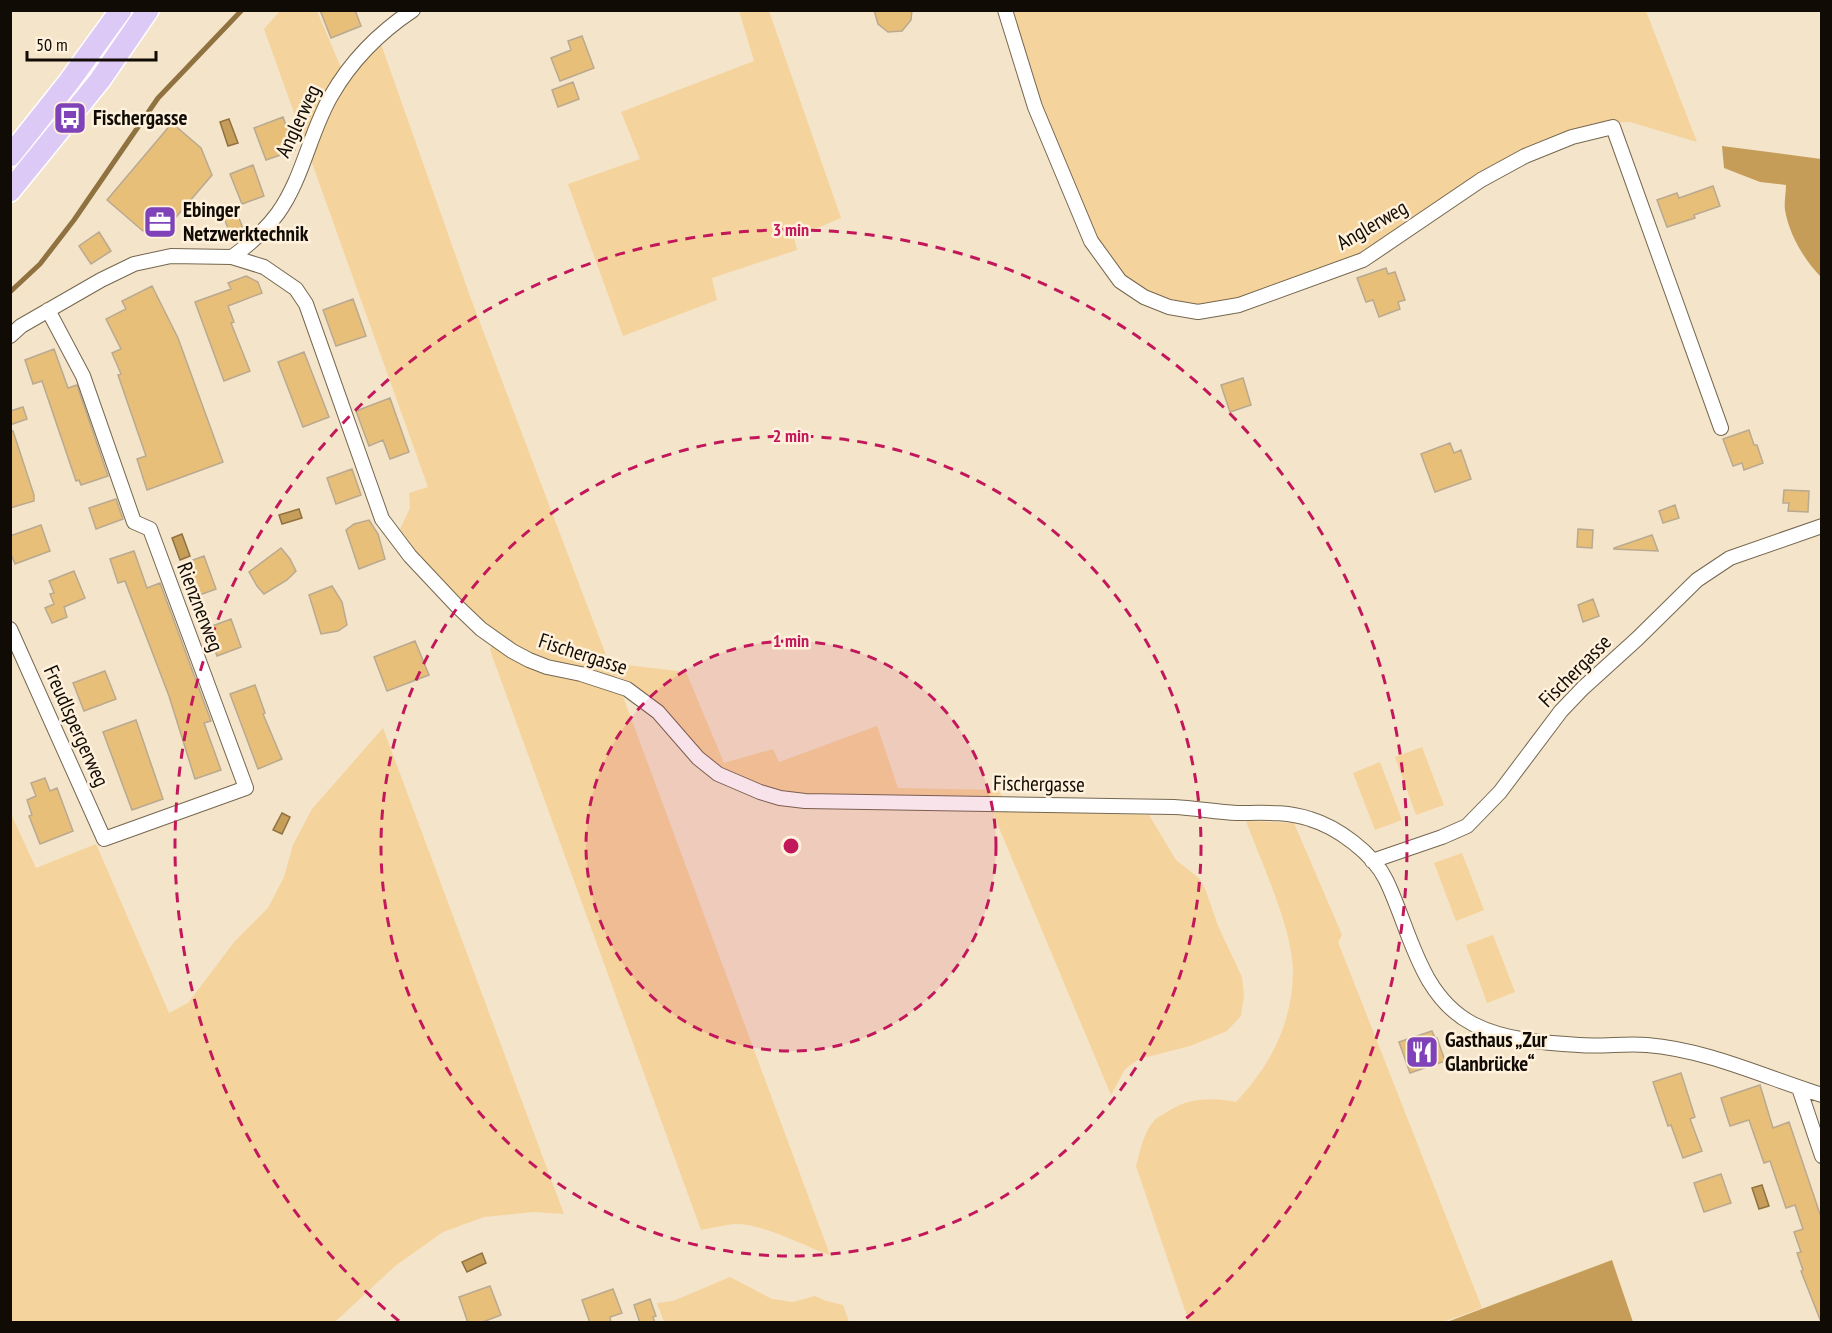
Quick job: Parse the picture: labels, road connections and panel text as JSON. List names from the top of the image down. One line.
{"streets":{"street":["Anglerweg","Rienznerweg","Fischergasse","Freudlspergerweg"]},"crossings":[["Anglerweg","Fischergasse"],["Rienznerweg","Fischergasse"],["Rienznerweg","Freudlspergerweg"]],"places":{"bus stop":["Fischergasse"],"office":["Ebinger Netzwerktechnik"],"restaurant":["Gasthaus „Zur Glanbrücke“"]},"scale_bar":"50 m","rings":["3 min","2 min","1 min"]}
